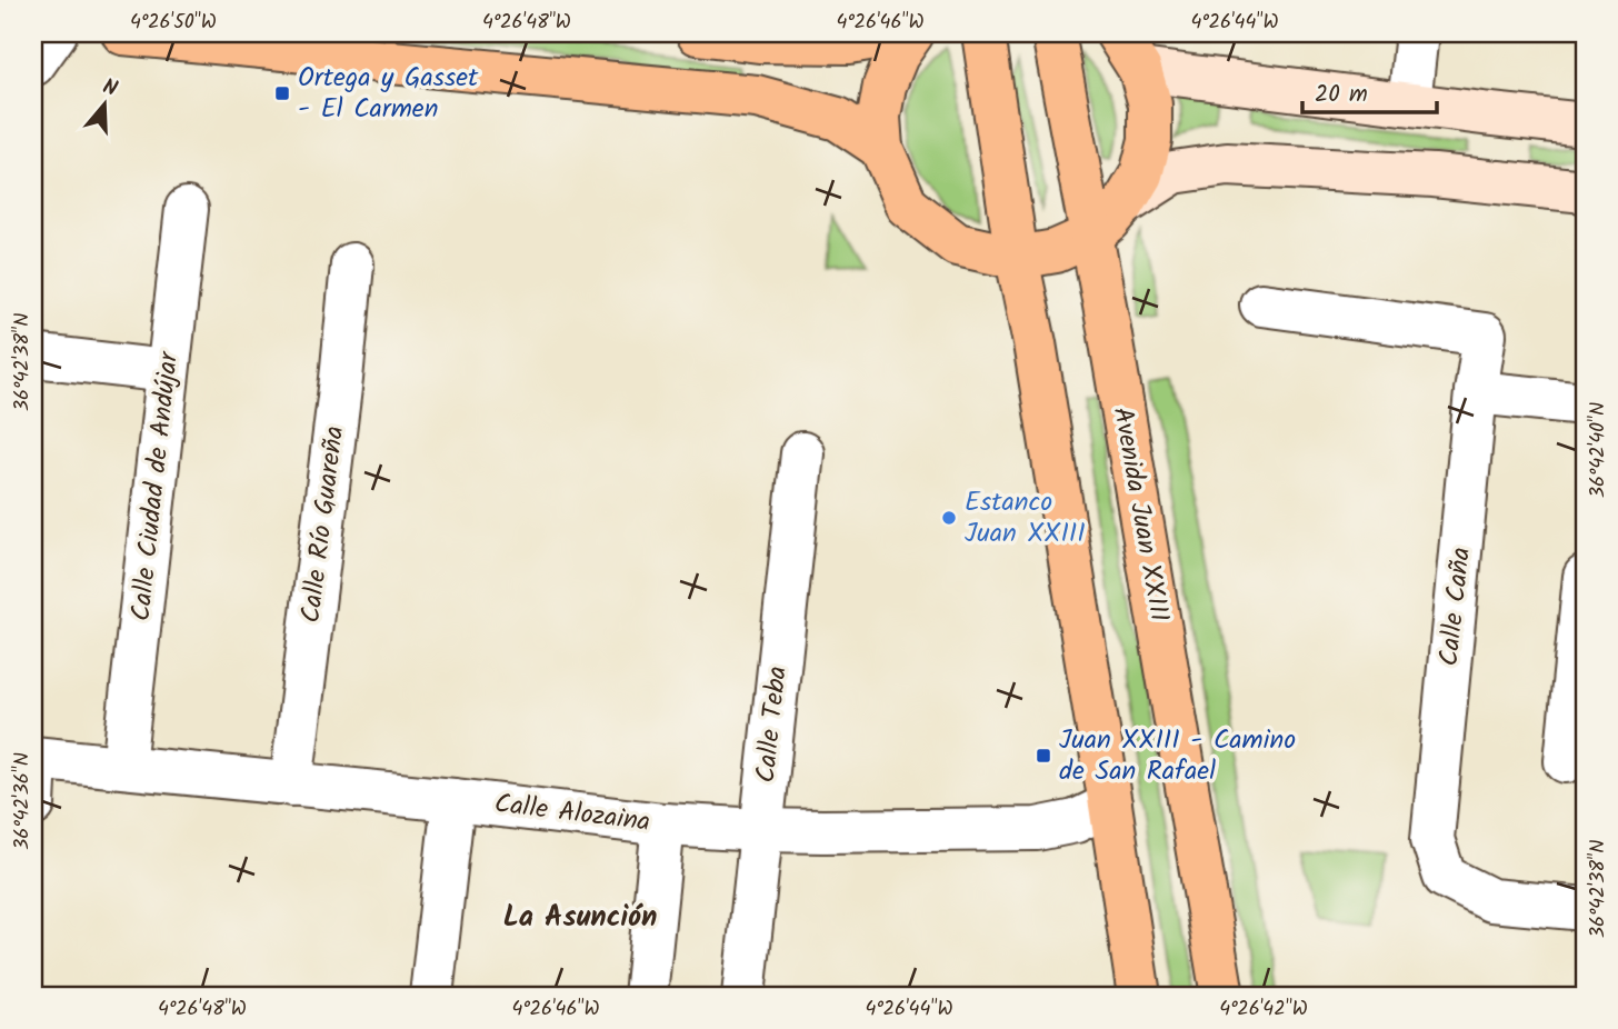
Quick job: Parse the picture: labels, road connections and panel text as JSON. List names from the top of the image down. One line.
{"streets":{"main road":["Avenida Juan XXIII"],"street":["Calle Ciudad de Andújar","Calle Río Guareña","Calle Caña","Calle Teba","Calle Alozaina"]},"crossings":[["Calle Ciudad de Andújar","Calle Alozaina"],["Calle Río Guareña","Calle Alozaina"],["Calle Teba","Calle Alozaina"]],"districts":["La Asunción"],"places":{"transit":["Ortega y Gasset - El Carmen","Juan XXIII - Camino de San Rafael"],"other":["Estanco Juan XXIII"]},"scale_bar":"20 m","north":"top","coordinates":["4°26'50\"W","4°26'48\"W","4°26'46\"W","4°26'44\"W","36°42'38\"N","36°42'40\"N","36°42'36\"N","4°26'42\"W"]}
